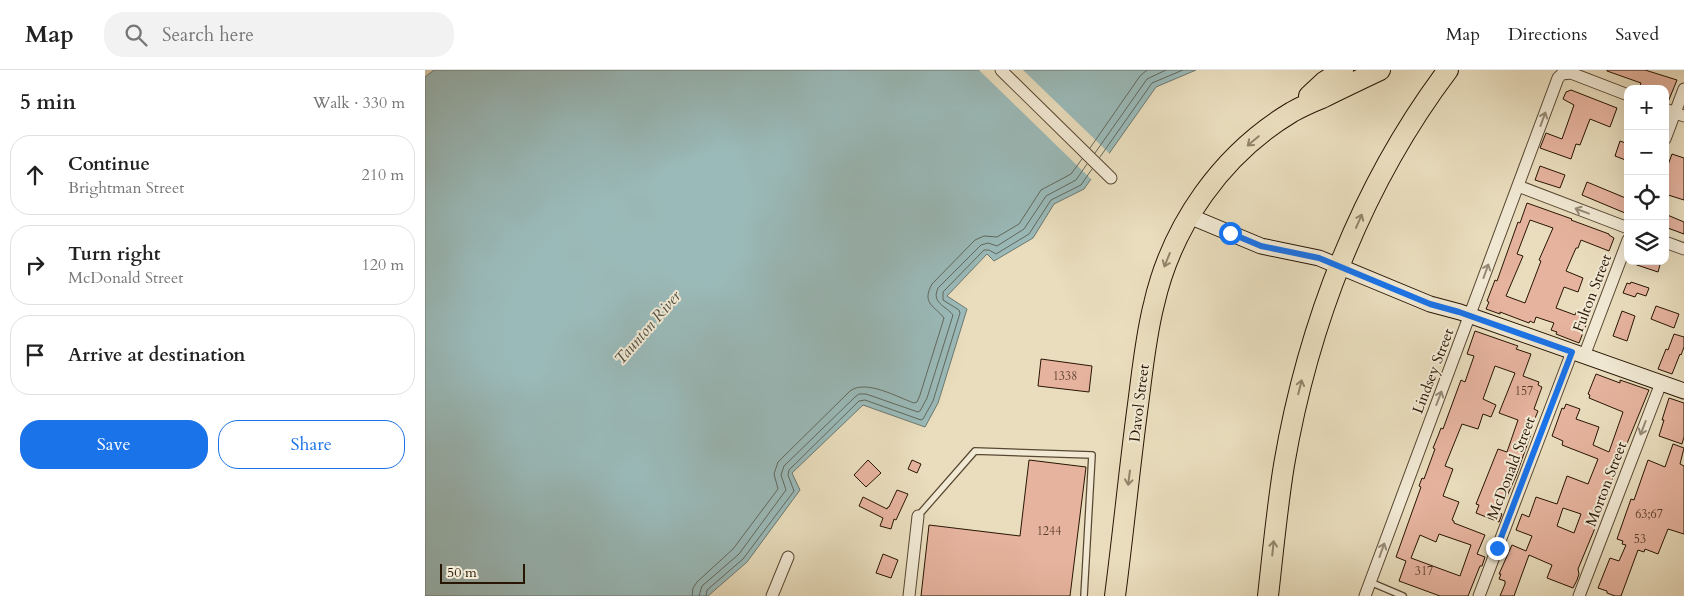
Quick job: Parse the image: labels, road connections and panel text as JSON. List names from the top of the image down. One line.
{"streets":{"highway":["Davol Street"],"street":["Fulton Street","Lindsey Street","McDonald Street","Morton Street"]},"crossings":[["Fulton Street","McDonald Street"]],"one_way":["Lindsey Street","Morton Street"],"water":["Taunton River"],"house_numbers":["1338","157","63;67","1244","53","317"],"scale_bar":"50 m","page":{"header":"Map","search":"Search here","nav":["Map","Directions","Saved"],"heading":["5 min","Walk · 330 m"],"map_buttons":["+","−"],"list":[["Continue","Brightman Street","210 m"],["Turn right","McDonald Street","120 m"],"Arrive at destination"],"buttons":["Save","Share"],"scale":"50 m"}}
